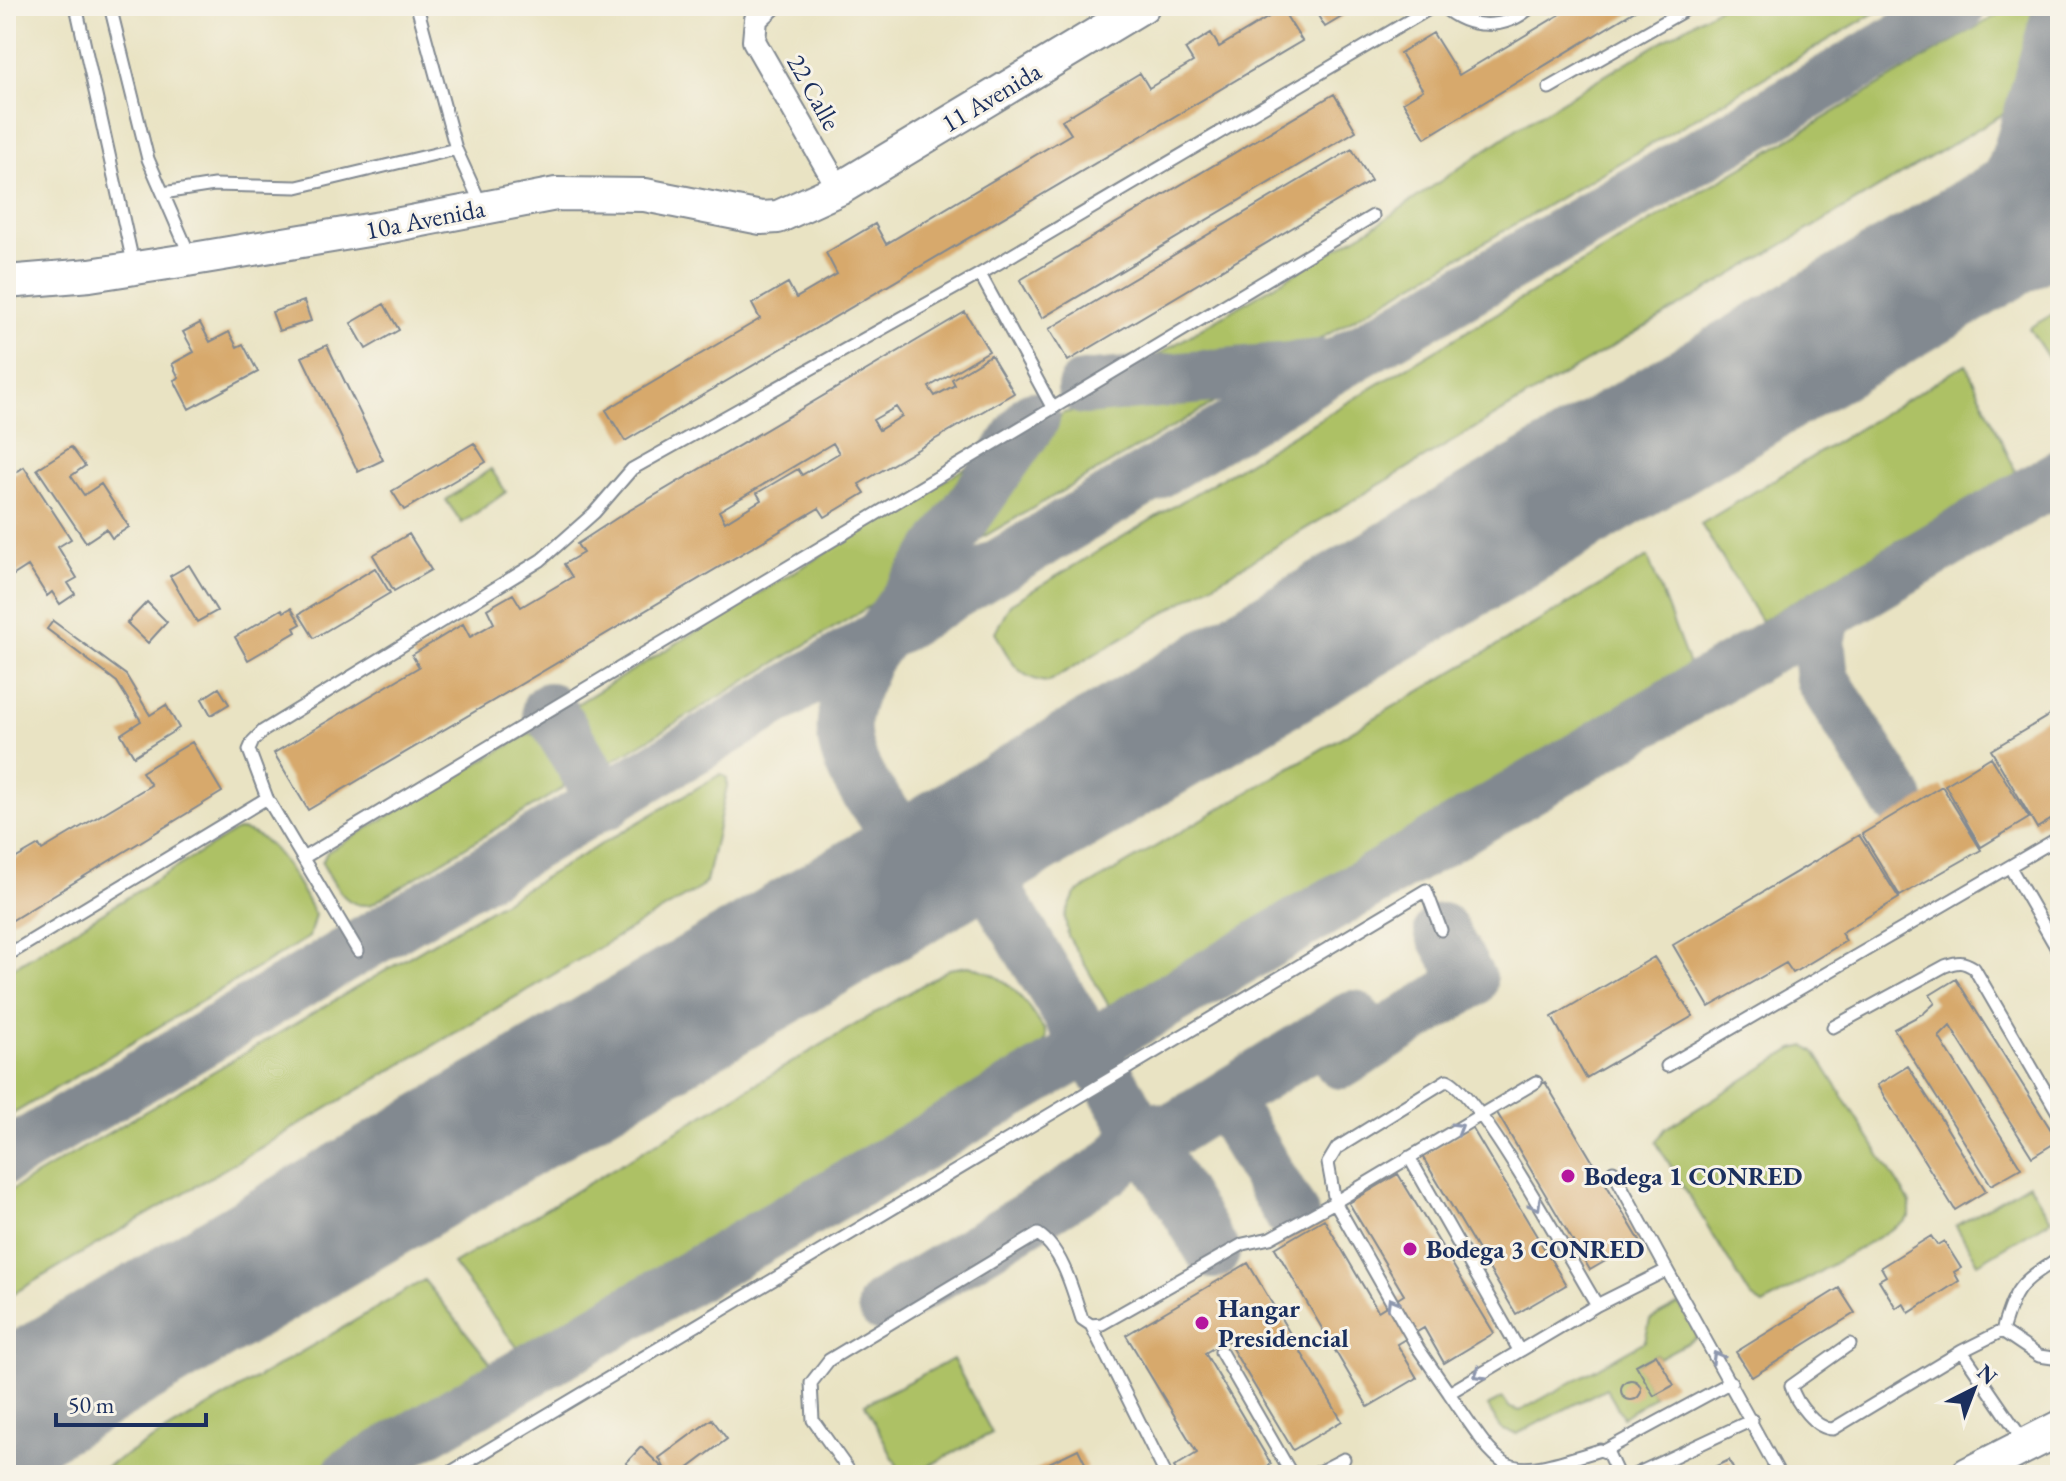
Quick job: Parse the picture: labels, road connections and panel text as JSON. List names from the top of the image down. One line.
{"streets":{"main road":["11 Avenida","10a Avenida"],"street":["22 Calle"]},"crossings":[["22 Calle","11 Avenida"],["22 Calle","10a Avenida"],["11 Avenida","10a Avenida"]],"places":["Bodega 1 CONRED","Bodega 3 CONRED","Hangar Presidencial"],"scale_bar":"50 m","north":"top right"}
